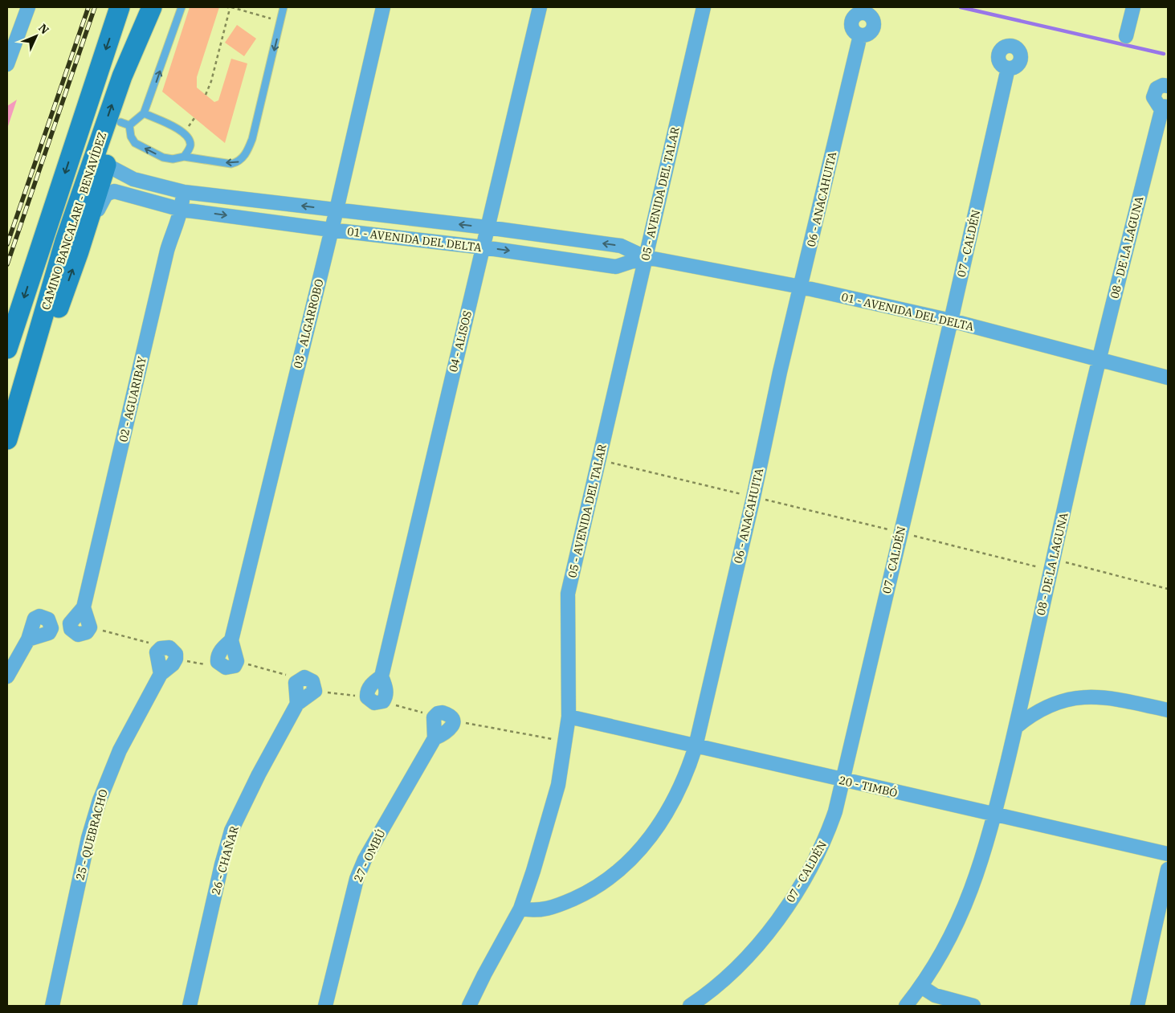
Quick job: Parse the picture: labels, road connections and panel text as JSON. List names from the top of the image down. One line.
{"streets":{"main road":["CAMINO BANCALARI - BENAVÍDEZ"],"street":["05 - AVENIDA DEL TALAR","06 - ANACAHUITA","01 - AVENIDA DEL DELTA","07 - CALDÉN","08 - DE LA LAGUNA","03 - ALGARROBO","04 - ALISOS","02 - AGUARIBAY","20 - TIMBÓ","25 - QUEBRACHO","27 - OMBÚ","26 - CHAÑAR"]},"crossings":[["05 - AVENIDA DEL TALAR","06 - ANACAHUITA"],["05 - AVENIDA DEL TALAR","01 - AVENIDA DEL DELTA"],["05 - AVENIDA DEL TALAR","20 - TIMBÓ"],["06 - ANACAHUITA","01 - AVENIDA DEL DELTA"],["06 - ANACAHUITA","20 - TIMBÓ"],["01 - AVENIDA DEL DELTA","07 - CALDÉN"],["01 - AVENIDA DEL DELTA","08 - DE LA LAGUNA"],["01 - AVENIDA DEL DELTA","03 - ALGARROBO"],["01 - AVENIDA DEL DELTA","04 - ALISOS"],["01 - AVENIDA DEL DELTA","02 - AGUARIBAY"],["07 - CALDÉN","20 - TIMBÓ"],["08 - DE LA LAGUNA","20 - TIMBÓ"]],"north":"top right"}
